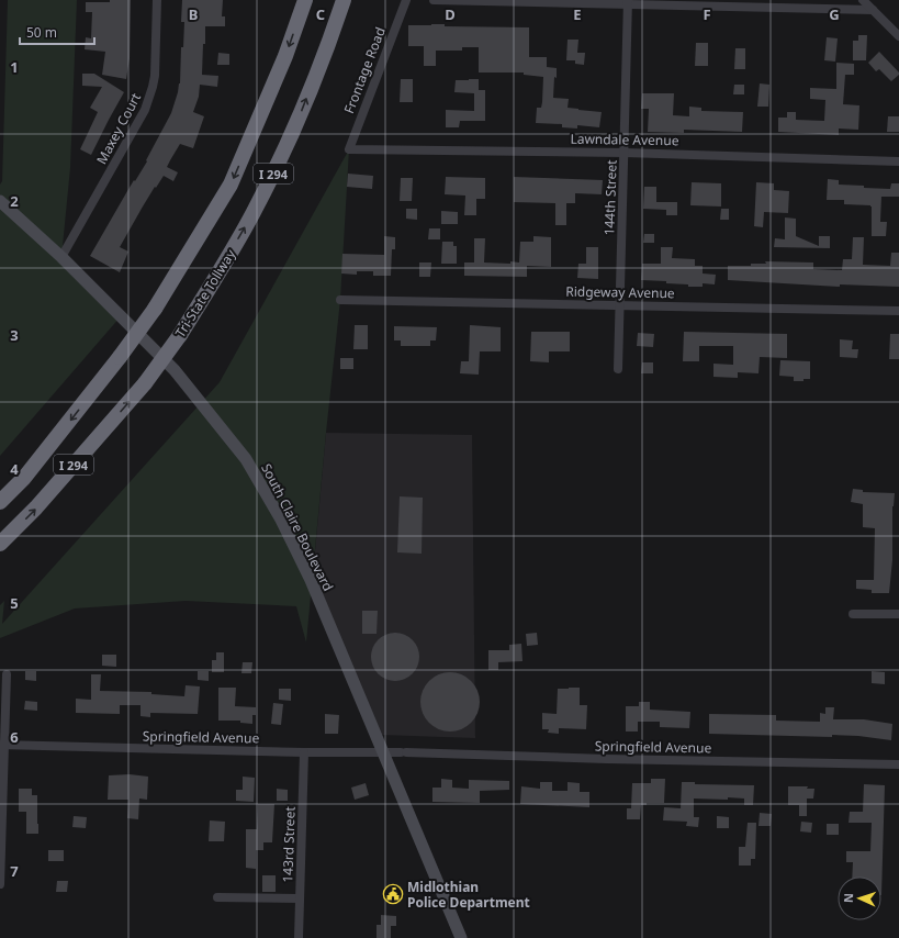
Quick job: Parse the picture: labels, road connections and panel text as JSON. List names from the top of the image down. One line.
{"streets":{"highway":["I 294","Tri-State Tollway"],"street":["Frontage Road","Maxey Court","Lawndale Avenue","144th Street","Ridgeway Avenue","South Claire Boulevard","Springfield Avenue","143rd Street"]},"crossings":[["Frontage Road","Lawndale Avenue"],["Maxey Court","South Claire Boulevard"],["Lawndale Avenue","144th Street"],["144th Street","Ridgeway Avenue"],["South Claire Boulevard","Springfield Avenue"],["Springfield Avenue","143rd Street"]],"places":{"public building":["Midlothian Police Department"]},"scale_bar":"50 m","north":"left","grid":{"columns":["B","C","D","E","F","G"],"rows":["1","2","3","4","5","6","7"]}}
